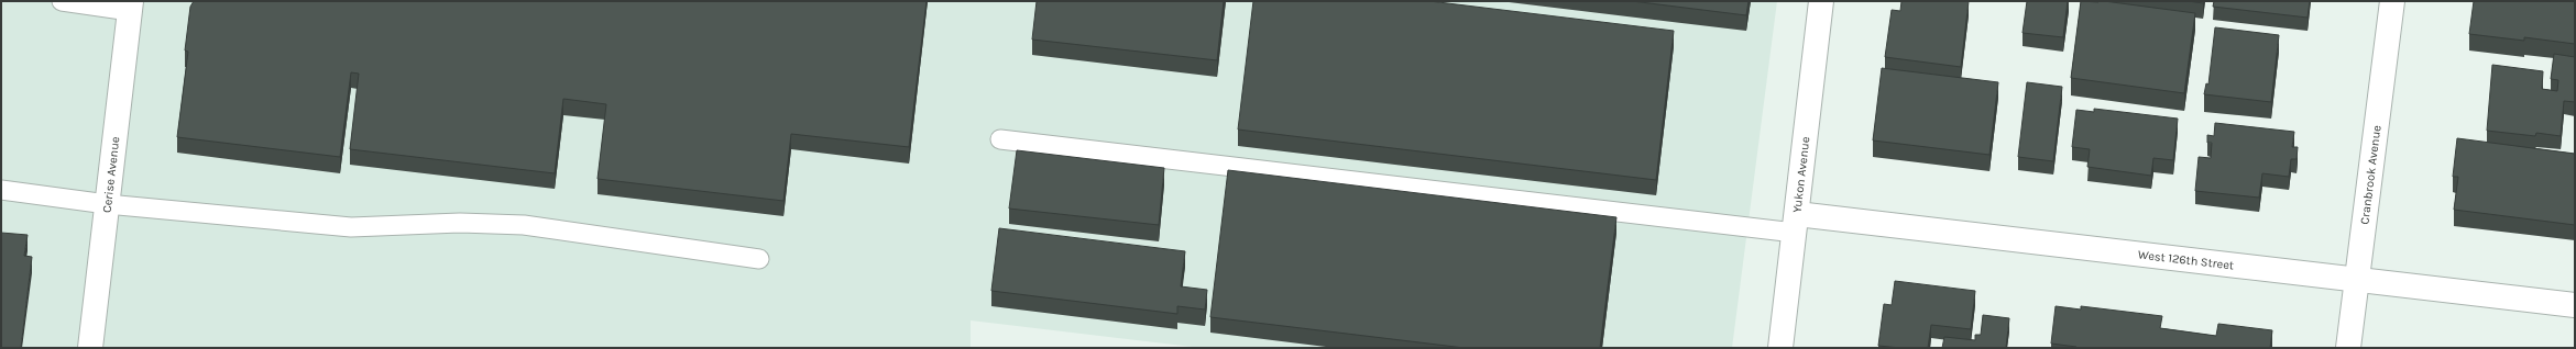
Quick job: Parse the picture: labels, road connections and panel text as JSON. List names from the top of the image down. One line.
{"streets":{"street":["Cerise Avenue","Yukon Avenue","Cranbrook Avenue","West 126th Street"]},"crossings":[["Yukon Avenue","West 126th Street"],["Cranbrook Avenue","West 126th Street"]]}
